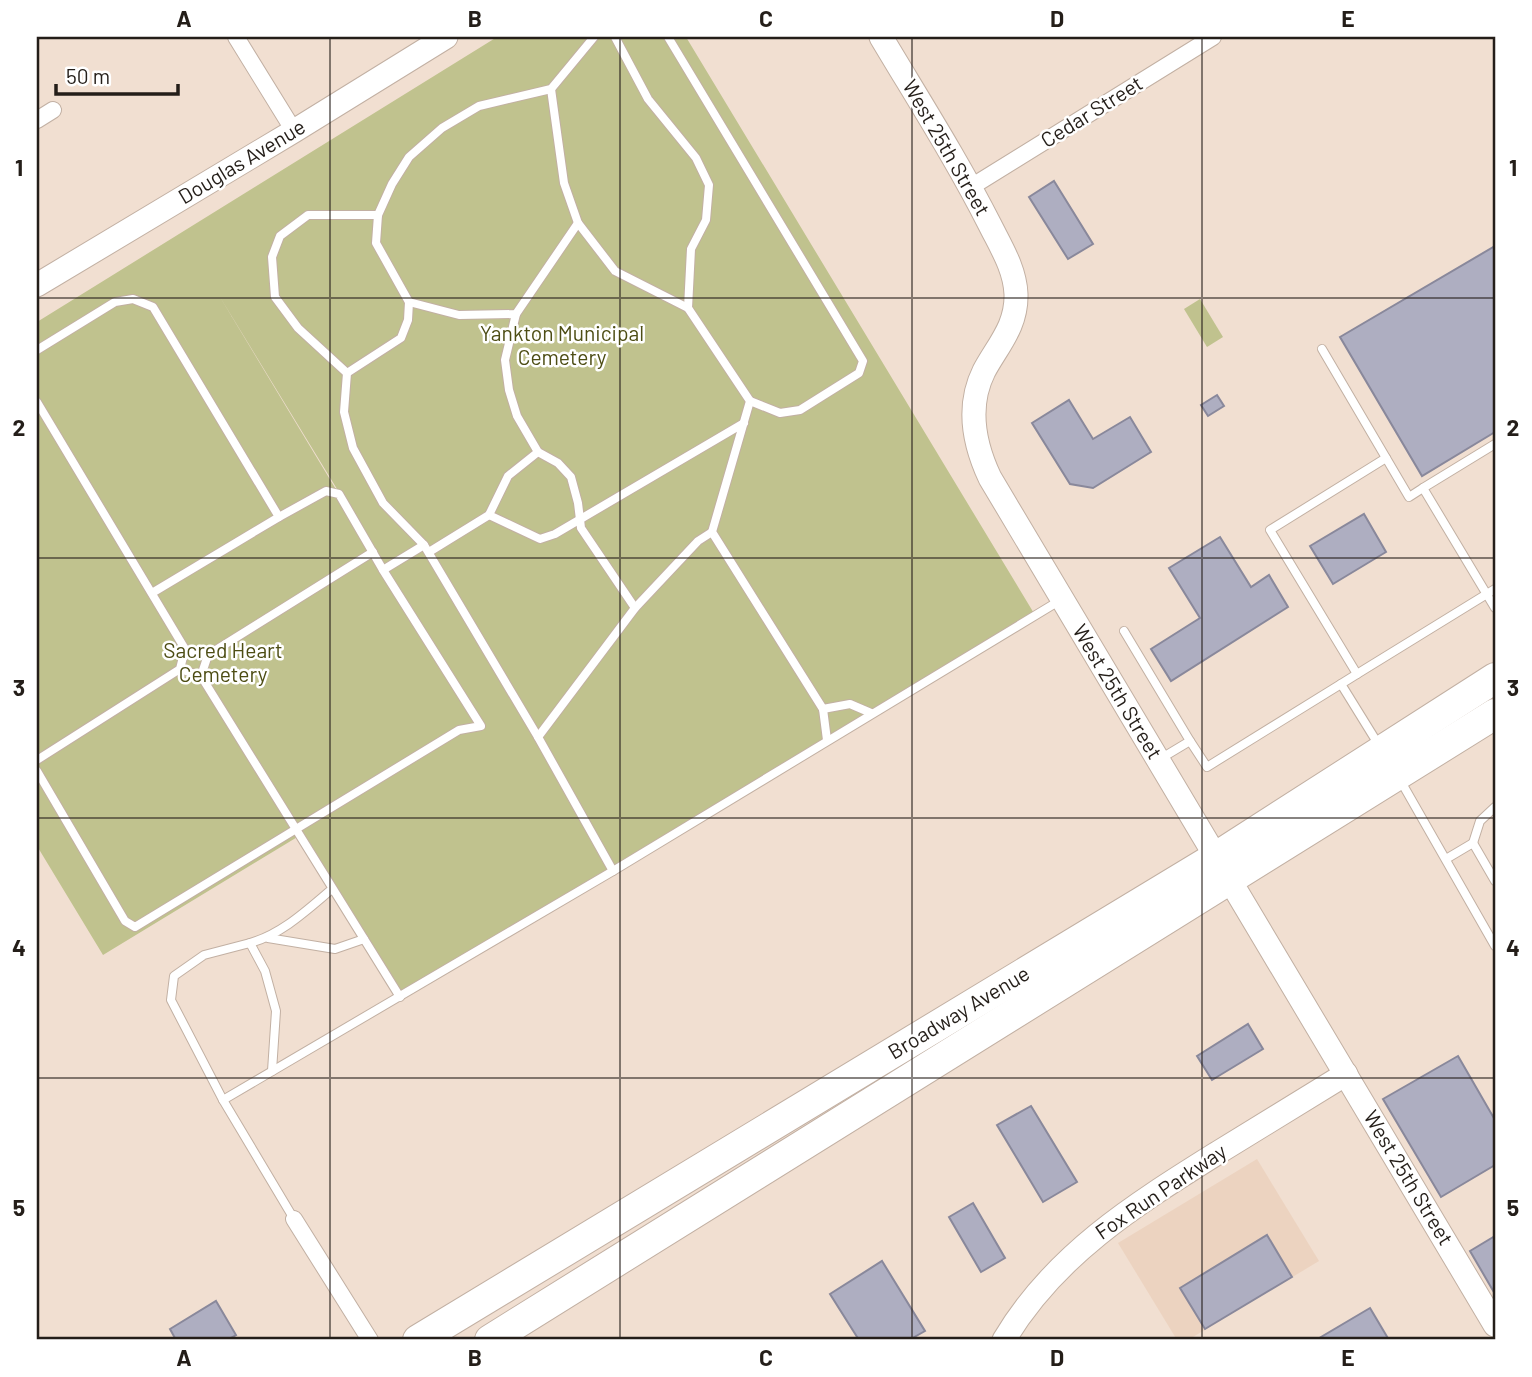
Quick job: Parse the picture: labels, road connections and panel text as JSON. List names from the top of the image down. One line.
{"streets":{"highway":["Broadway Avenue"],"street":["Cedar Street","West 25th Street","Douglas Avenue","Fox Run Parkway"]},"crossings":[["Cedar Street","West 25th Street"],["West 25th Street","Broadway Avenue"],["West 25th Street","Fox Run Parkway"]],"parks":["Yankton Municipal Cemetery","Sacred Heart Cemetery"],"scale_bar":"50 m","grid":{"columns":["A","B","C","D","E"],"rows":["1","2","3","4","5"]}}
